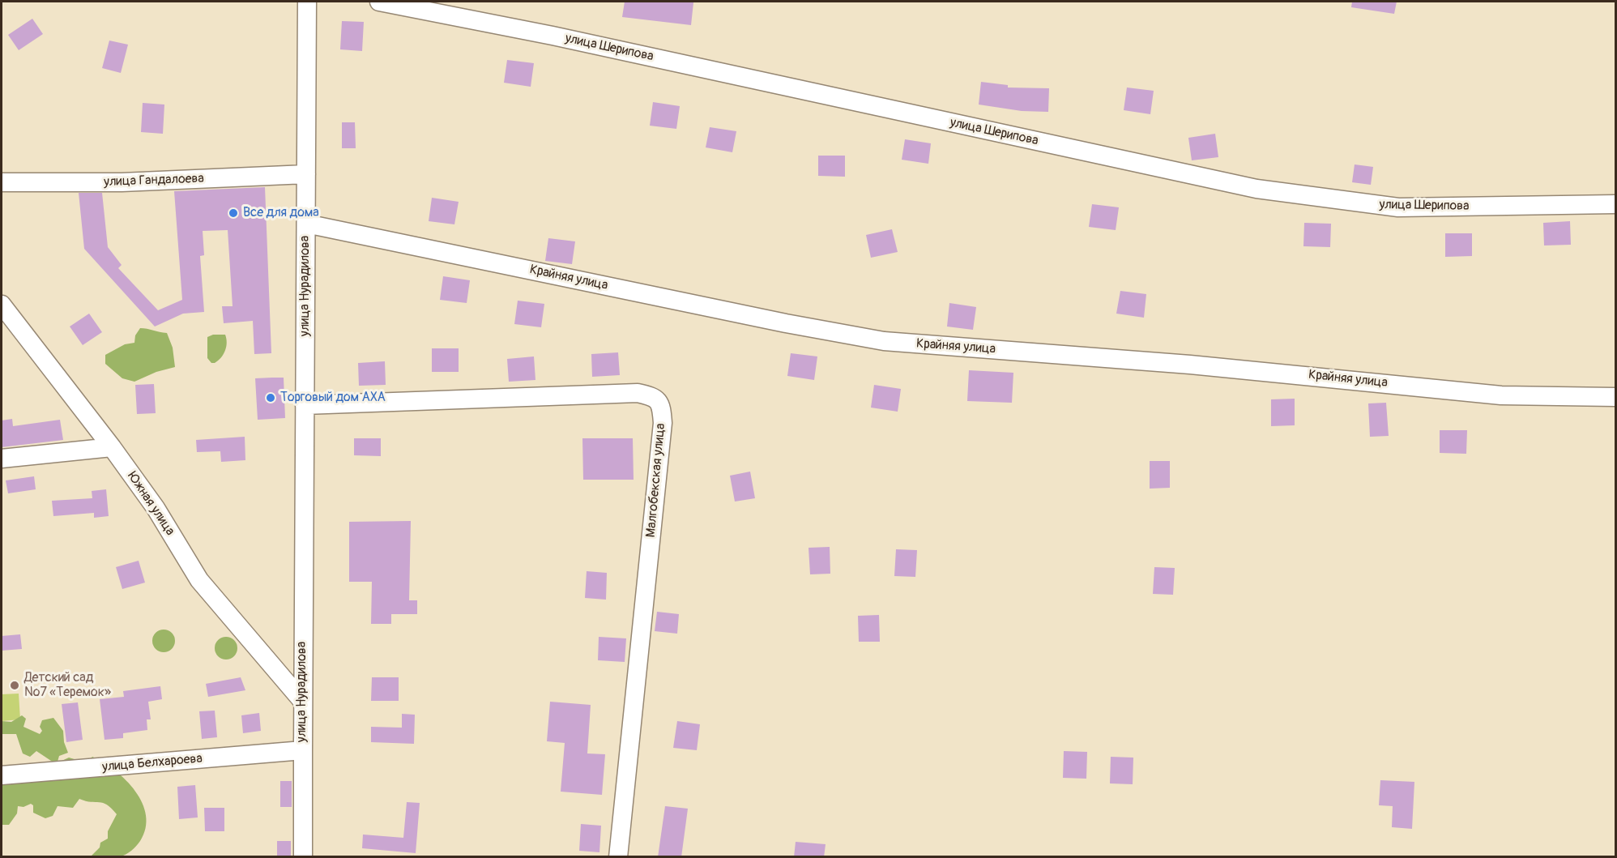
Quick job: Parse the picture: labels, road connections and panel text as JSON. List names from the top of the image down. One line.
{"streets":{"street":["улица Шерипова","улица Гандалоева","Крайняя улица","улица Нурадилова","Малгобекская улица","Южная улица","улица Белхароева"]},"crossings":[["улица Гандалоева","улица Нурадилова"],["Крайняя улица","улица Нурадилова"],["улица Нурадилова","Малгобекская улица"],["улица Нурадилова","Южная улица"],["улица Нурадилова","улица Белхароева"]],"places":["Все для дома","Торговый дом АХА","Детский сад №7 «Теремок»"]}
